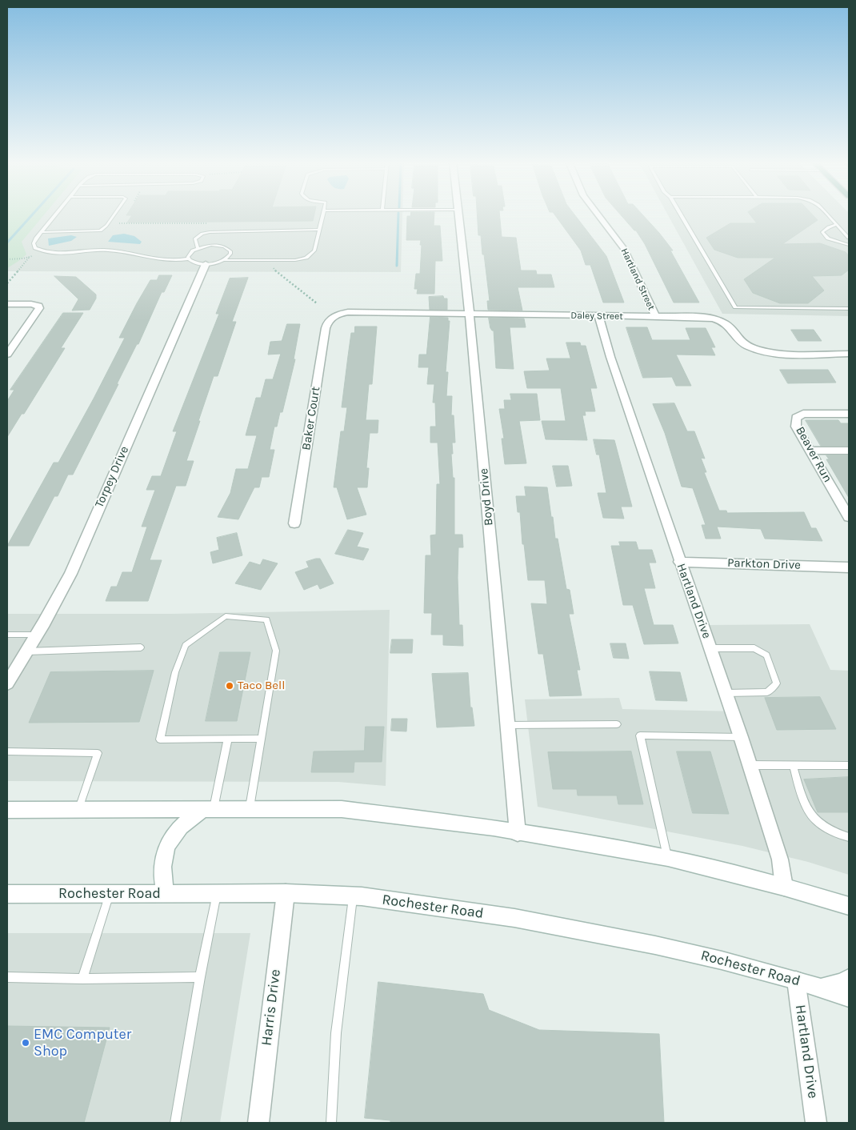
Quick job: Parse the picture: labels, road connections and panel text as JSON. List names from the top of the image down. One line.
{"streets":{"street":["Hartland Street","Daley Street","Baker Court","Beaver Run","Torpey Drive","Boyd Drive","Parkton Drive","Hartland Drive","Rochester Road","Harris Drive"]},"crossings":[["Hartland Street","Daley Street"],["Daley Street","Baker Court"],["Daley Street","Boyd Drive"],["Daley Street","Hartland Drive"],["Parkton Drive","Hartland Drive"],["Hartland Drive","Rochester Road"],["Rochester Road","Harris Drive"]],"places":["Taco Bell","EMC Computer Shop"]}
